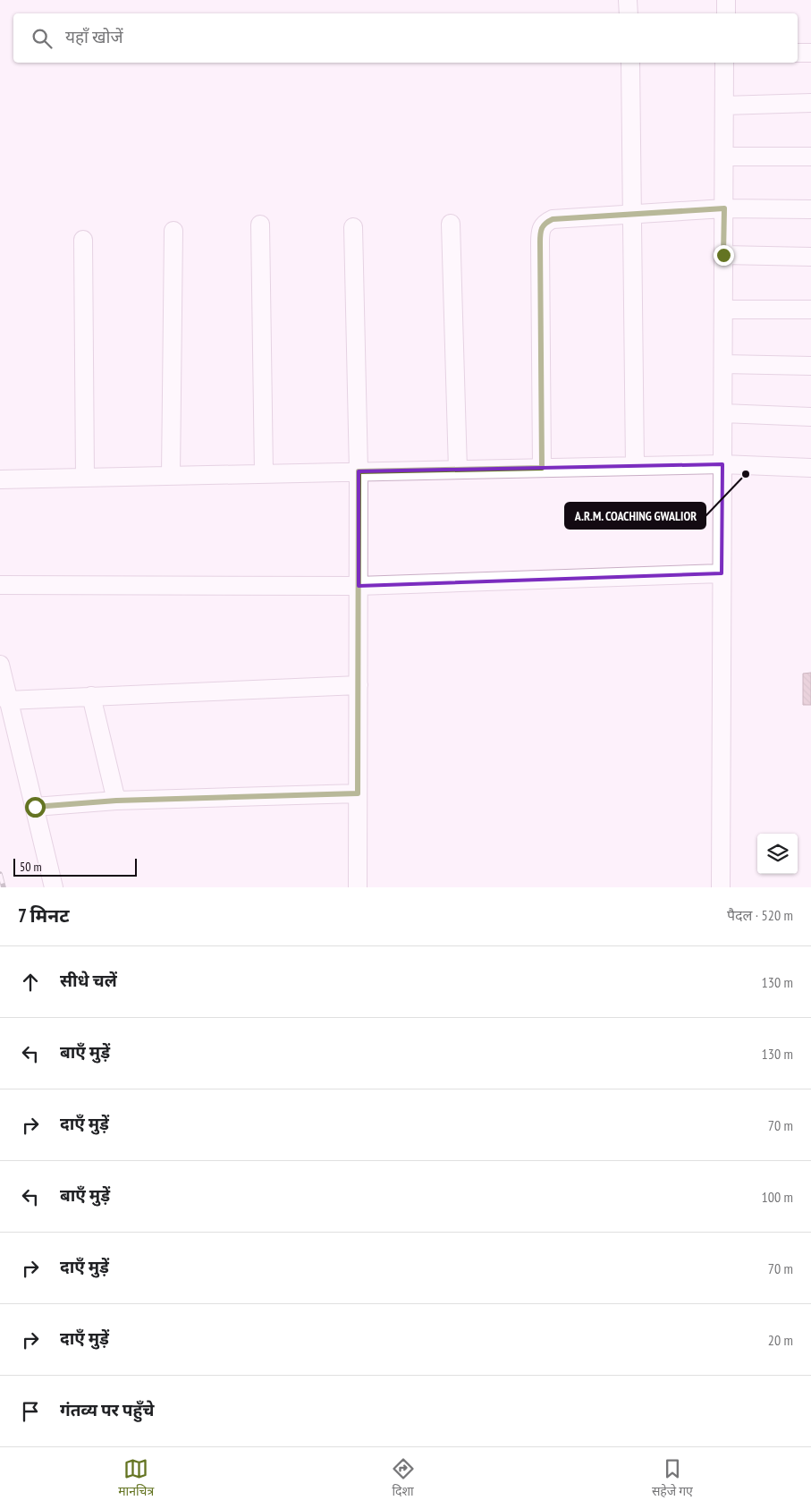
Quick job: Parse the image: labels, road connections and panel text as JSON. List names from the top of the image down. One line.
{"places":["A.R.M. COACHING GWALIOR"],"scale_bar":"50 m","page":{"search":"यहाँ खोजें","scale":"50 m","heading":["7 मिनट","पैदल · 520 m"],"list":[["सीधे चलें","130 m"],["बाएँ मुड़ें","130 m"],["दाएँ मुड़ें","70 m"],["बाएँ मुड़ें","100 m"],["दाएँ मुड़ें","70 m"],["दाएँ मुड़ें","20 m"],"गंतव्य पर पहुँचे"],"nav":["मानचित्र","दिशा","सहेजे गए"]}}
